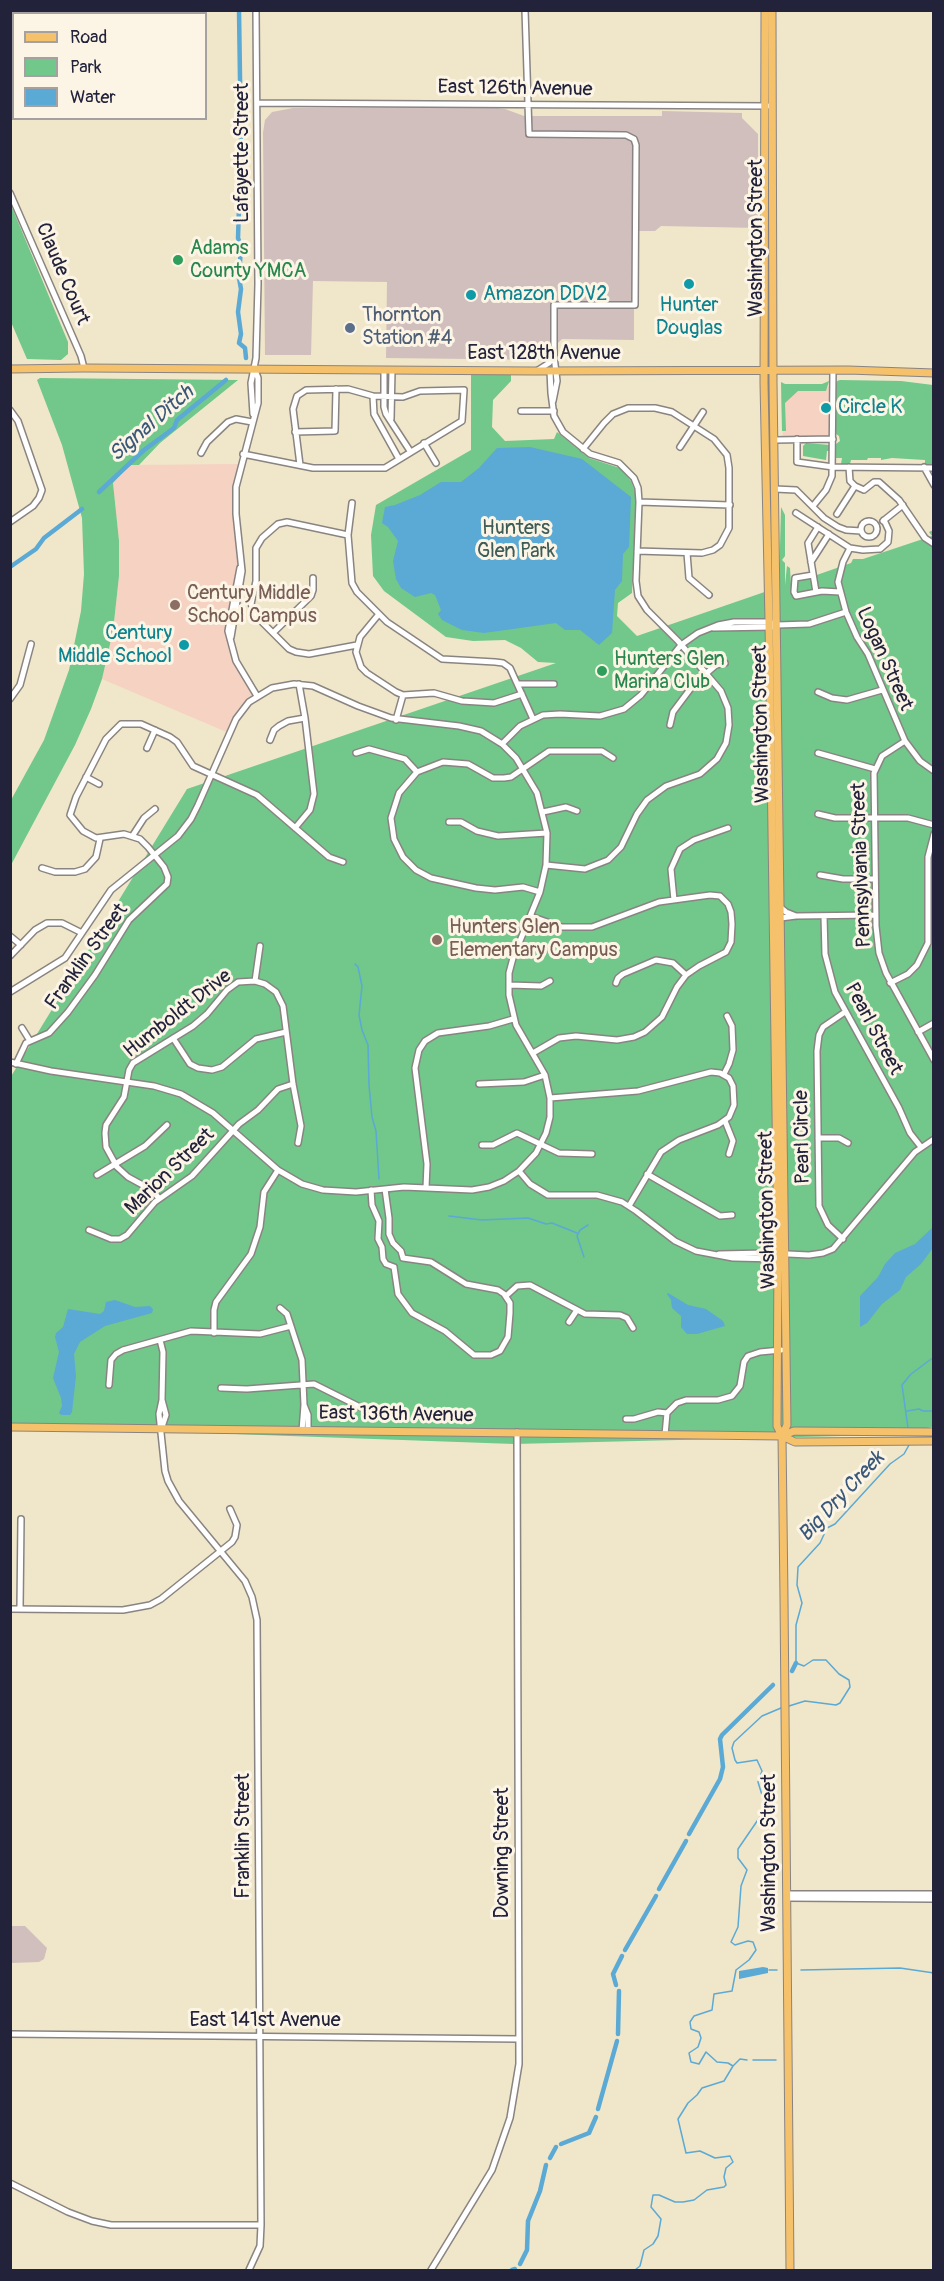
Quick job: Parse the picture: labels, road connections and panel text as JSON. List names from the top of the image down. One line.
{"streets":{"main road":["Washington Street","East 128th Avenue","East 136th Avenue"],"street":["East 126th Avenue","Lafayette Street","Claude Court","Logan Street","Pennsylvania Street","Franklin Street","Humboldt Drive","Pearl Street","Pearl Circle","Marion Street","Downing Street","East 141st Avenue"]},"crossings":[["East 126th Avenue","Lafayette Street"],["East 126th Avenue","Washington Street"],["Lafayette Street","East 128th Avenue"],["Washington Street","East 128th Avenue"],["Washington Street","East 136th Avenue"],["Claude Court","East 128th Avenue"],["Logan Street","Pennsylvania Street"],["Franklin Street","East 136th Avenue"],["Franklin Street","East 141st Avenue"],["Pearl Street","Pearl Circle"],["East 136th Avenue","Downing Street"],["Downing Street","East 141st Avenue"]],"water":["Signal Ditch","Big Dry Creek"],"parks":["Hunters Glen Park"],"places":["Adams County YMCA","Hunter Douglas","Amazon DDV2","Thornton Station #4","Circle K","Century Middle School Campus","Century Middle School","Hunters Glen Marina Club","Hunters Glen Elementary Campus"],"legend":["Road","Park","Water"]}
